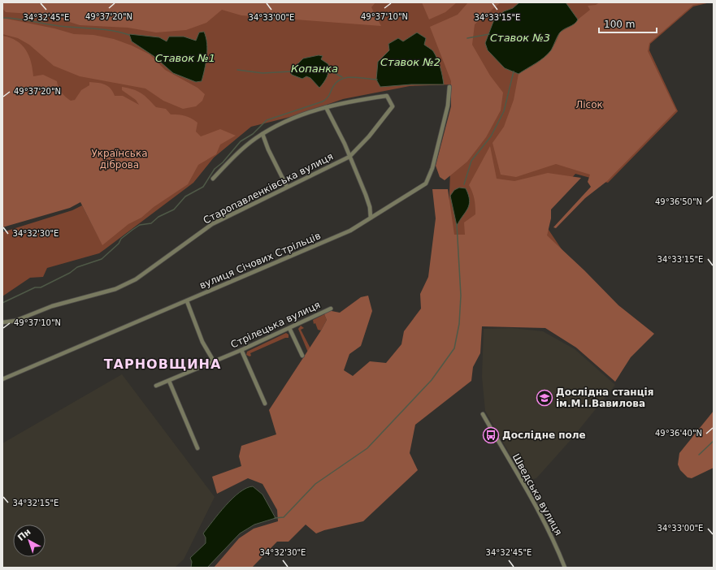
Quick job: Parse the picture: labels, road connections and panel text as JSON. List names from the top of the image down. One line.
{"streets":{"street":["Старопавленківська вулиця","вулиця Січових Стрільців","Стрілецька вулиця","Шведська вулиця"]},"districts":["ТАРНОВЩИНА"],"water":["Ставок №3","Ставок №1","Ставок №2","Копанка"],"parks":["Лісок","Українська діброва"],"places":{"school or university":["Дослідна станція ім.М.І.Вавилова"],"bus stop":["Дослідне поле"]},"scale_bar":"100 m","north":"top left","coordinates":["49°37'20\"N","49°37'10\"N","34°33'00\"E","34°32'45\"E","34°33'15\"E","49°36'50\"N","34°32'30\"E","49°36'40\"N","34°32'15\"E"]}
